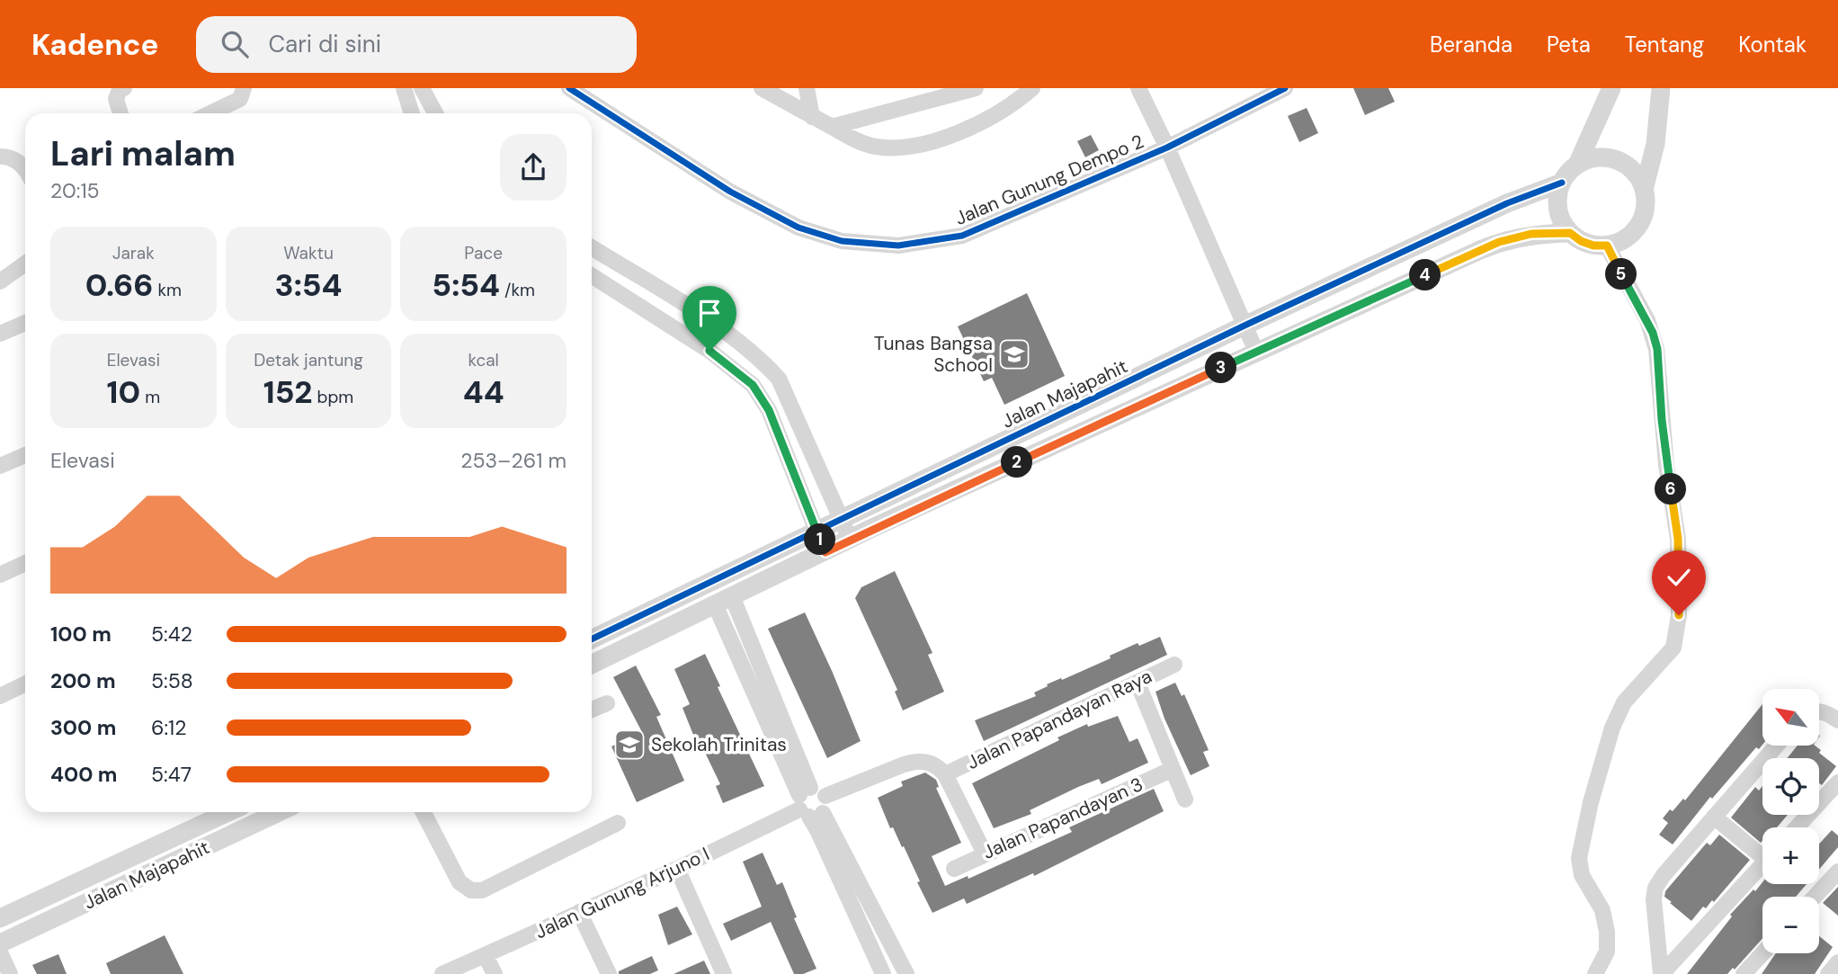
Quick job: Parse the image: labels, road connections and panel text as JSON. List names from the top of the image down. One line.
{"streets":{"street":["Jalan Gunung Dempo 2","Jalan Majapahit","Jalan Papandayan Raya","Jalan Papandayan 3","Jalan Gunung Arjuno I"]},"places":{"school or university":["Tunas Bangsa School","Sekolah Trinitas"]},"north":"top left","page":{"header":"Kadence","search":"Cari di sini","nav":["Beranda","Peta","Tentang","Kontak"],"heading":["Lari malam","20:15"],"stats":[["Jarak","0.66 km"],["Waktu","3:54"],["Pace","5:54 /km"],["Elevasi","10 m"],["Detak jantung","152 bpm"],["kcal","44"]],"pins":["5","4","3","2","6","1"],"chart":["Elevasi","253–261 m"],"list":[{"name":"100 m","note":"5:42"},{"name":"200 m","note":"5:58"},{"name":"300 m","note":"6:12"},{"name":"400 m","note":"5:47"}],"map_buttons":["+","−"]}}
